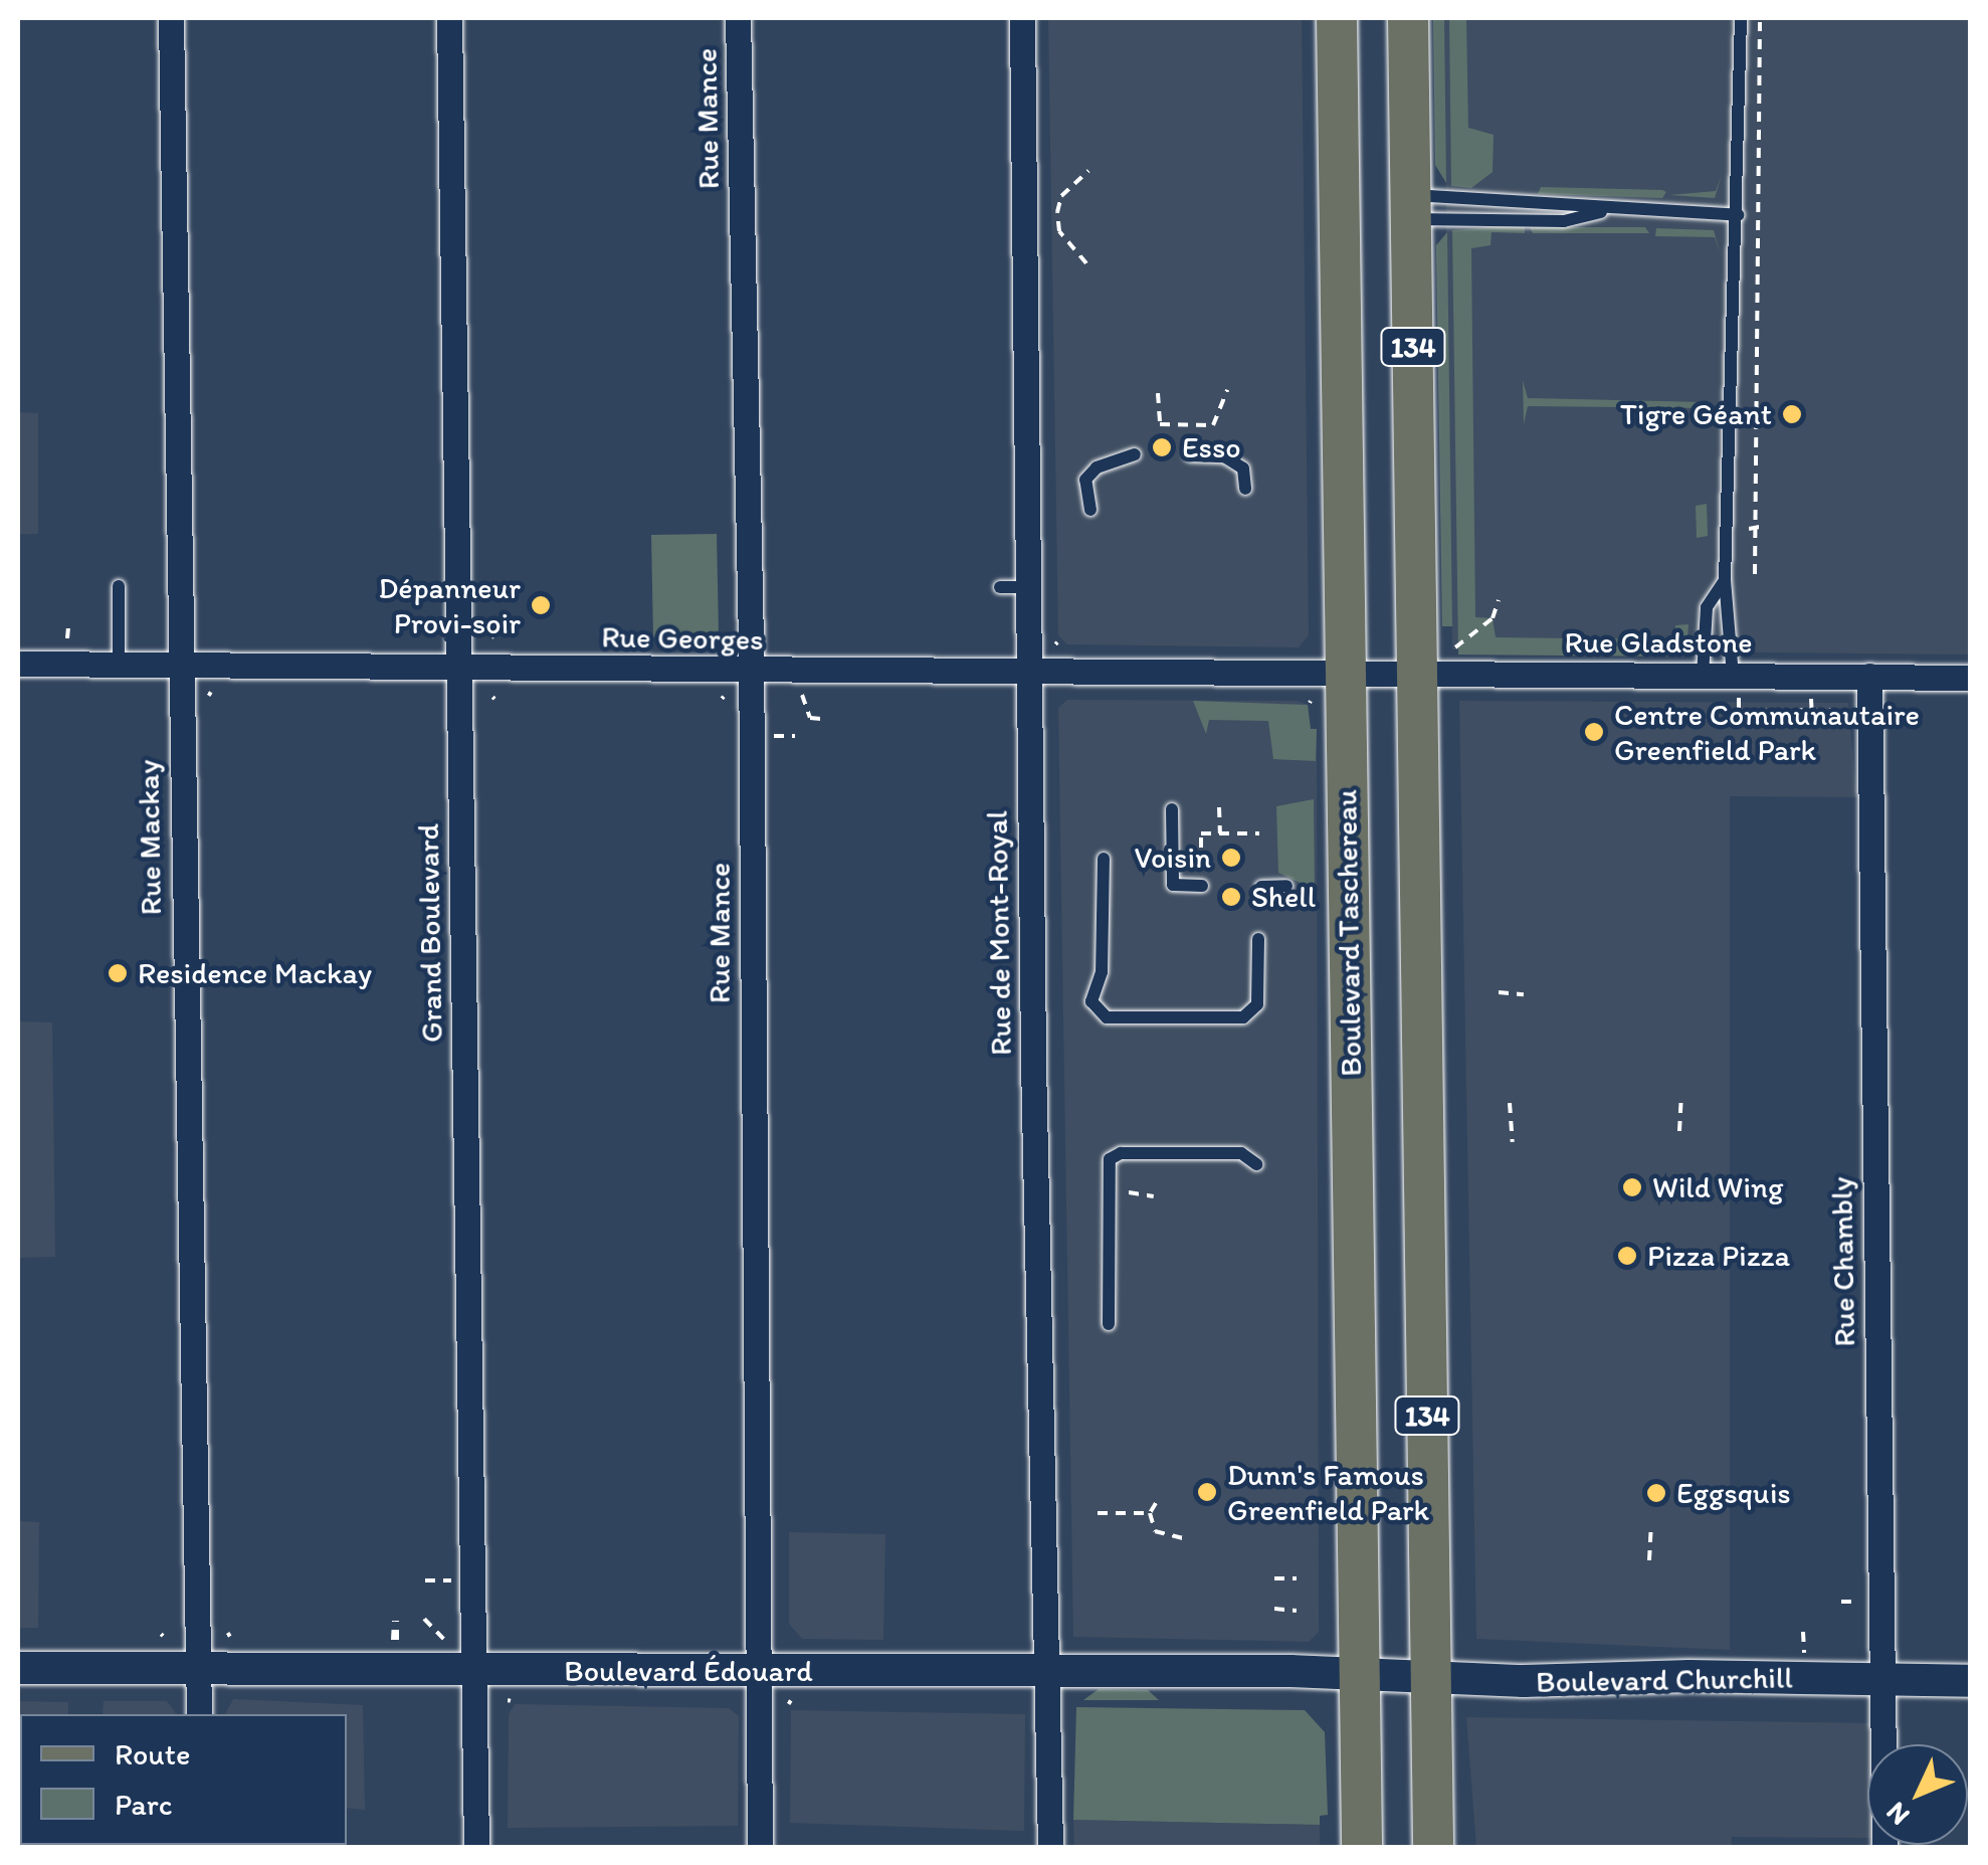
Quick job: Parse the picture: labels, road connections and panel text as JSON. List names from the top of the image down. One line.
{"streets":{"main road":["134","Boulevard Taschereau"],"street":["Rue Mance","Rue Georges","Rue Gladstone","Rue Mackay","Grand Boulevard","Rue de Mont-Royal","Rue Chambly","Boulevard Édouard","Boulevard Churchill"]},"crossings":[["Rue Mance","Rue Georges"],["Rue Mance","Boulevard Édouard"],["134","Rue Gladstone"],["134","Boulevard Churchill"],["Rue Georges","Rue Gladstone"],["Rue Georges","Rue Mackay"],["Rue Georges","Grand Boulevard"],["Rue Georges","Rue de Mont-Royal"],["Rue Georges","Boulevard Taschereau"],["Rue Gladstone","Boulevard Taschereau"],["Rue Gladstone","Rue Chambly"],["Rue Mackay","Boulevard Édouard"],["Grand Boulevard","Boulevard Édouard"],["Rue de Mont-Royal","Boulevard Édouard"],["Boulevard Taschereau","Boulevard Édouard"],["Boulevard Taschereau","Boulevard Churchill"],["Rue Chambly","Boulevard Churchill"],["Boulevard Édouard","Boulevard Churchill"]],"places":["Tigre Géant","Esso","Dépanneur Provi-soir","Centre Communautaire Greenfield Park","Voisin","Shell","Residence Mackay","Wild Wing","Pizza Pizza","Dunn's Famous Greenfield Park","Eggsquis"],"legend":["Route","Parc"],"north":"bottom left"}
